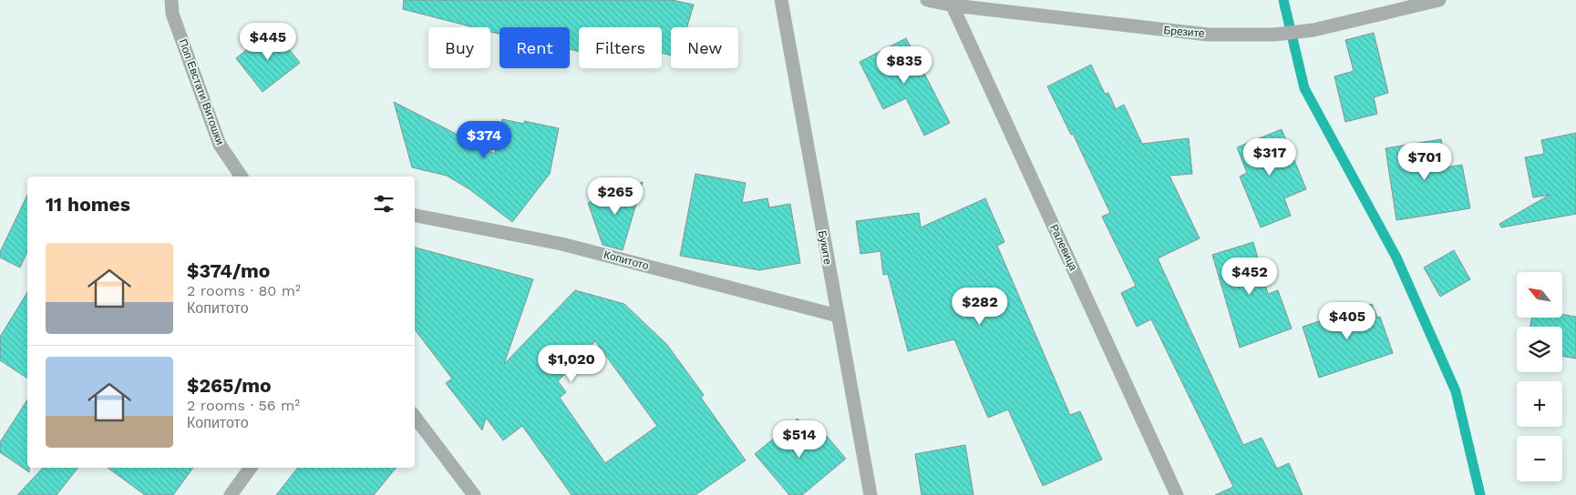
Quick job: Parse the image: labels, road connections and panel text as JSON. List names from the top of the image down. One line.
{"streets":{"street":["Брезите","Поп Евстати Витошки","Буките","Ралевица","Копитото"]},"crossings":[["Брезите","Ралевица"],["Буките","Копитото"]],"north":"top left","page":{"price":["$445","$835","$374","$317","$701","$265","$452","$282","$405","$1,020","$514"],"chip":["Buy","Rent","Filters","New"],"heading":"11 homes","list":[{"name":"$374/mo","note":"2 rooms · 80 m² · Копитото"},{"name":"$265/mo","note":"2 rooms · 56 m² · Копитото"}],"map_buttons":["+","−"]}}
